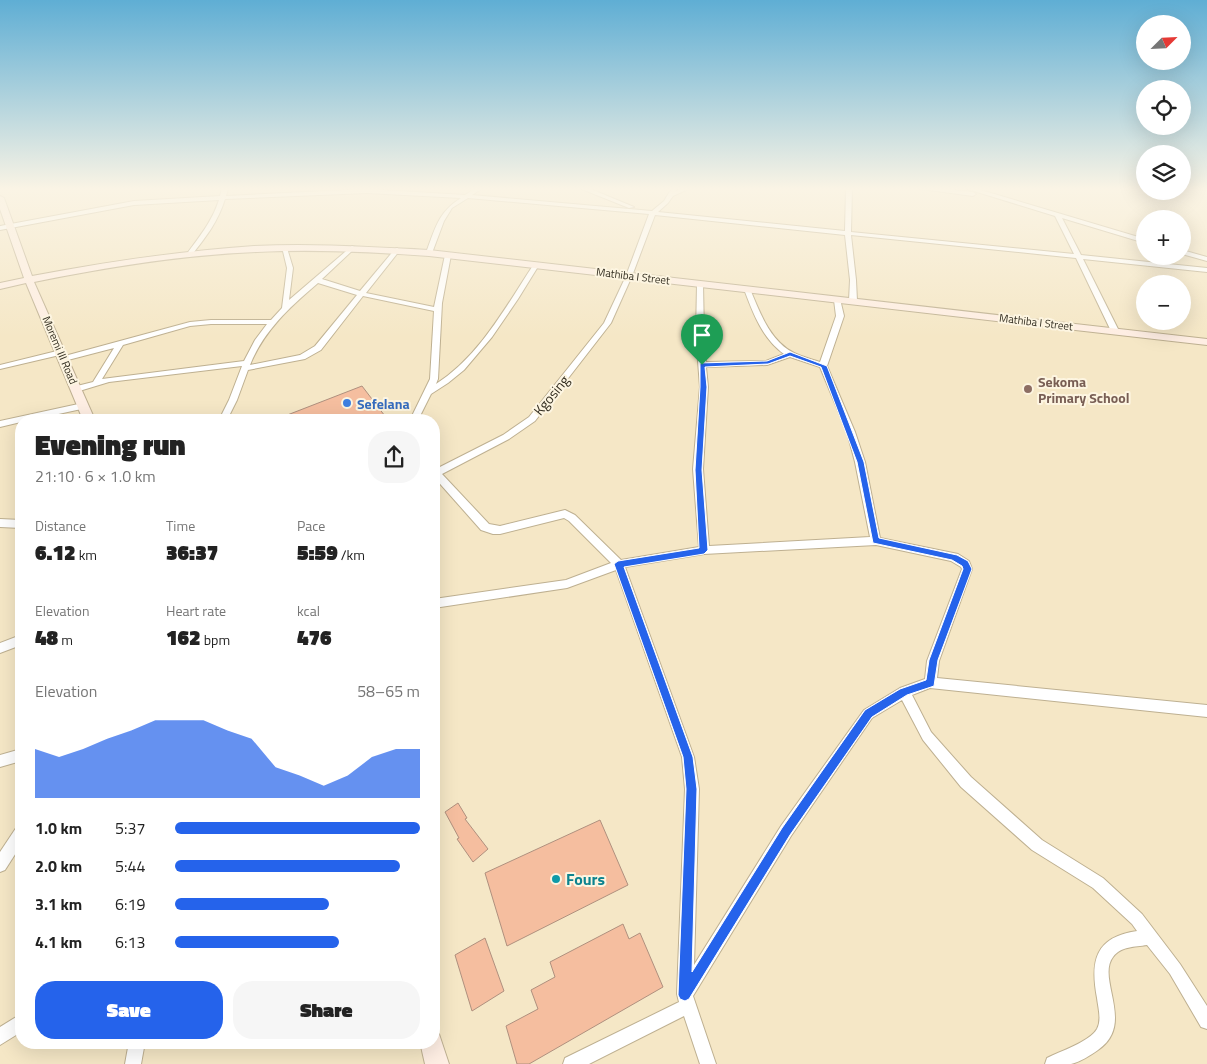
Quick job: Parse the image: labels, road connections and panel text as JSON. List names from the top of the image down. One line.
{"streets":{"street":["Mathiba I Street","Moremi III Road","Kgosing"]},"crossings":[["Mathiba I Street","Moremi III Road"],["Mathiba I Street","Kgosing"]],"places":["Sekoma Primary School","Sefelana","Fours"],"north":"top right","page":{"map_buttons":["+","−"],"heading":["Evening run","21:10 · 6 × 1.0 km"],"stats":[["Distance","6.12 km"],["Time","36:37"],["Pace","5:59 /km"],["Elevation","48 m"],["Heart rate","162 bpm"],["kcal","476"]],"chart":["Elevation","58–65 m"],"list":[{"name":"1.0 km","note":"5:37"},{"name":"2.0 km","note":"5:44"},{"name":"3.1 km","note":"6:19"},{"name":"4.1 km","note":"6:13"}],"buttons":["Save","Share"]}}
